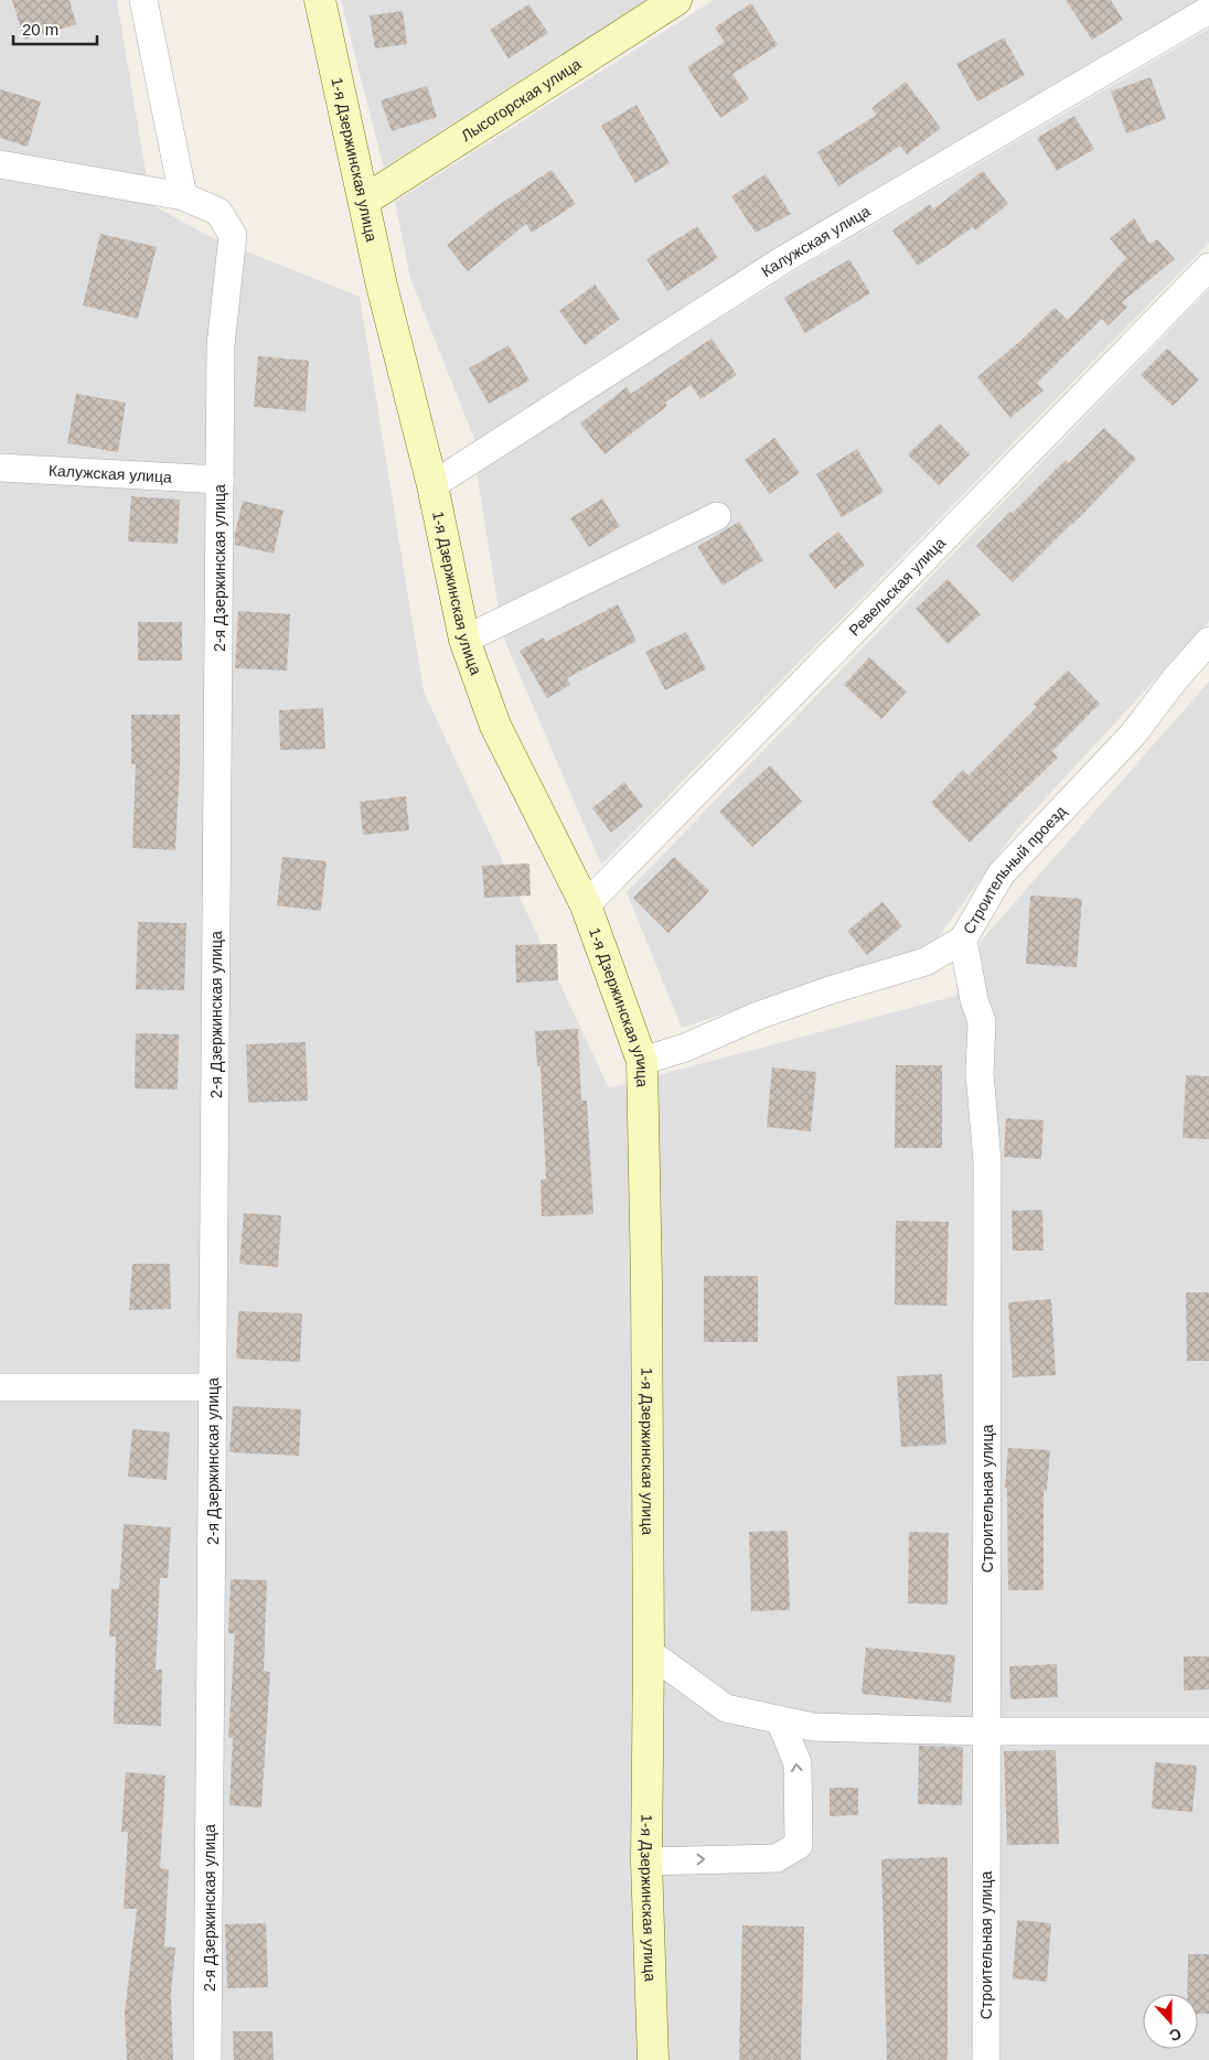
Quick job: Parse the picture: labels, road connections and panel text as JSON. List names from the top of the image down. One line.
{"streets":{"street":["Лысогорская улица","1-я Дзержинская улица","Калужская улица","2-я Дзержинская улица","Ревельская улица","Строительный проезд","Строительная улица"]},"crossings":[["Лысогорская улица","1-я Дзержинская улица"],["1-я Дзержинская улица","Калужская улица"],["1-я Дзержинская улица","Ревельская улица"],["1-я Дзержинская улица","Строительный проезд"],["Калужская улица","2-я Дзержинская улица"],["Строительный проезд","Строительная улица"]],"scale_bar":"20 m","north":"bottom"}
